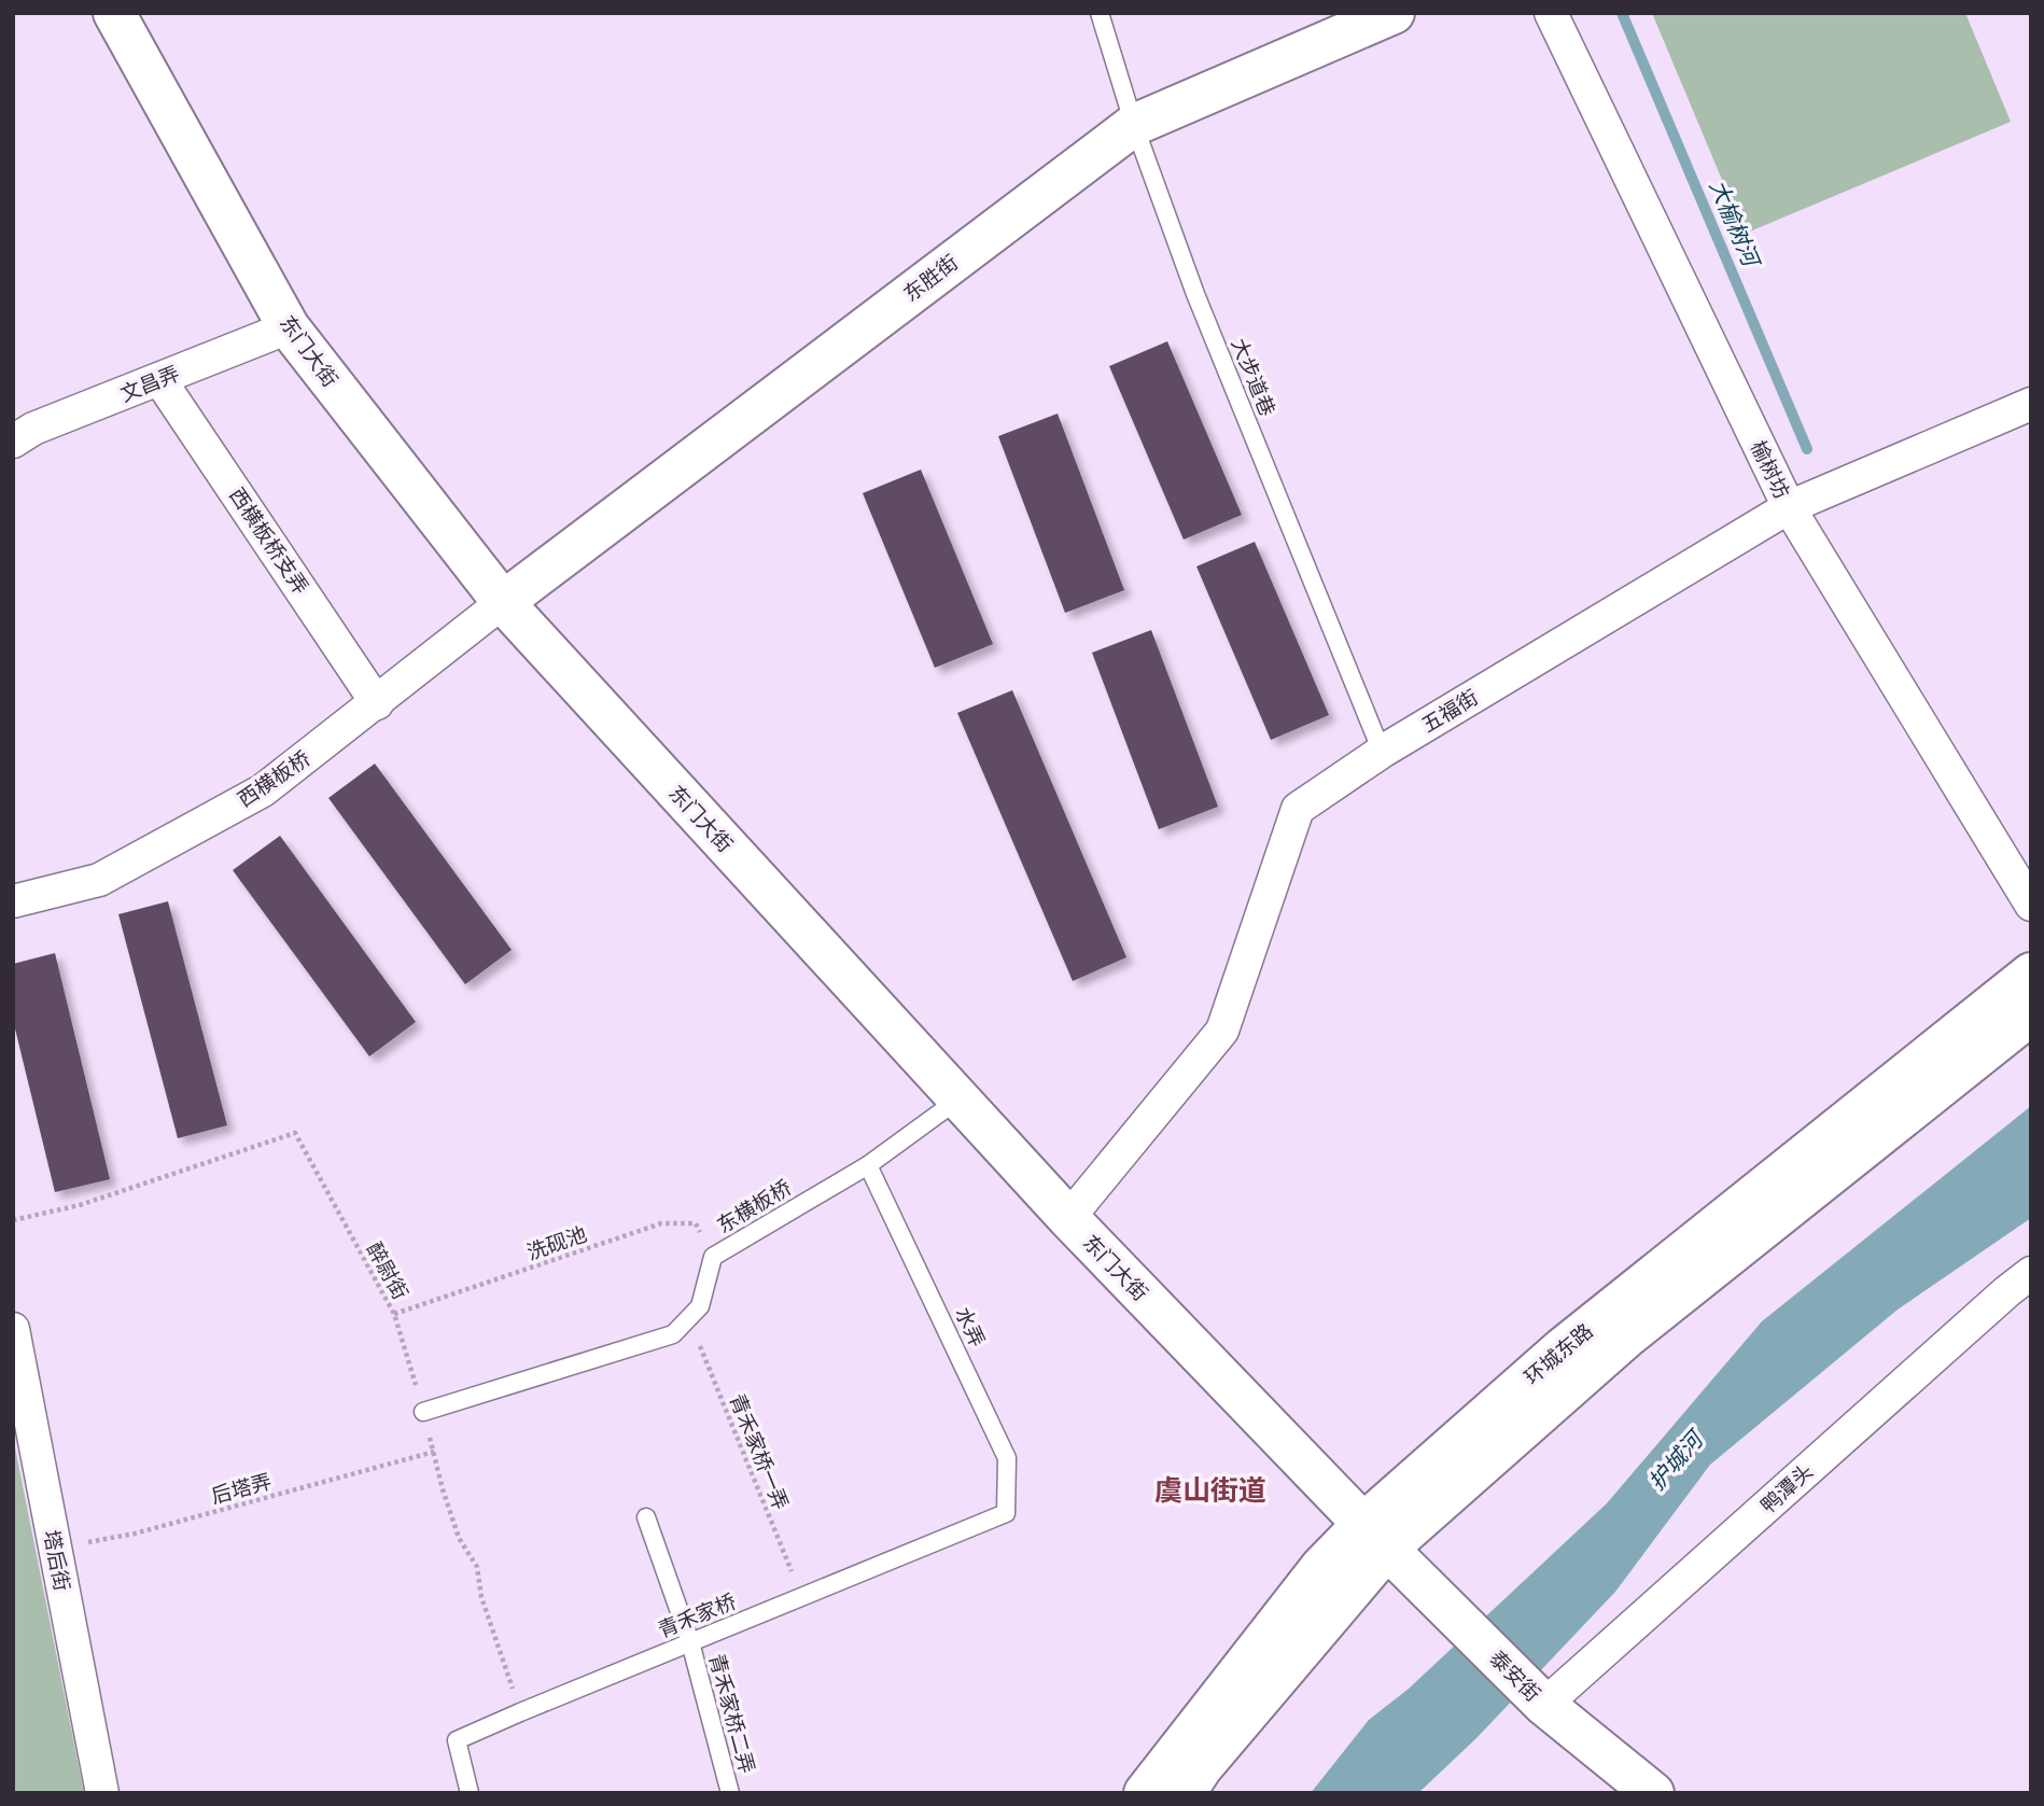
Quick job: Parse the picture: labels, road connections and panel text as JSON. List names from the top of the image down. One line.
{"streets":{"street":["东胜街","东门大街","文昌弄","榆树坊","西横板桥支弄","五福街","西横板桥","环城东路","鸭潭头","塔后街","泰安街"],"lane":["大步道巷","东横板桥","水弄","青禾家桥","青禾家桥二弄"],"path":["洗砚池","醉尉街","青禾家桥一弄","后塔弄"]},"crossings":[["东胜街","东门大街"],["东胜街","大步道巷"],["东胜街","西横板桥"],["东门大街","文昌弄"],["东门大街","五福街"],["东门大街","西横板桥"],["东门大街","东横板桥"],["东门大街","环城东路"],["东门大街","泰安街"],["大步道巷","五福街"],["文昌弄","西横板桥支弄"],["榆树坊","五福街"],["西横板桥支弄","西横板桥"],["东横板桥","洗砚池"],["东横板桥","醉尉街"],["东横板桥","水弄"],["东横板桥","青禾家桥一弄"],["洗砚池","醉尉街"],["醉尉街","后塔弄"],["醉尉街","青禾家桥"],["水弄","青禾家桥"],["环城东路","泰安街"],["青禾家桥一弄","青禾家桥"],["后塔弄","塔后街"],["鸭潭头","泰安街"],["青禾家桥","青禾家桥二弄"]],"districts":["虞山街道"],"water":["大榆树河","护城河"]}
